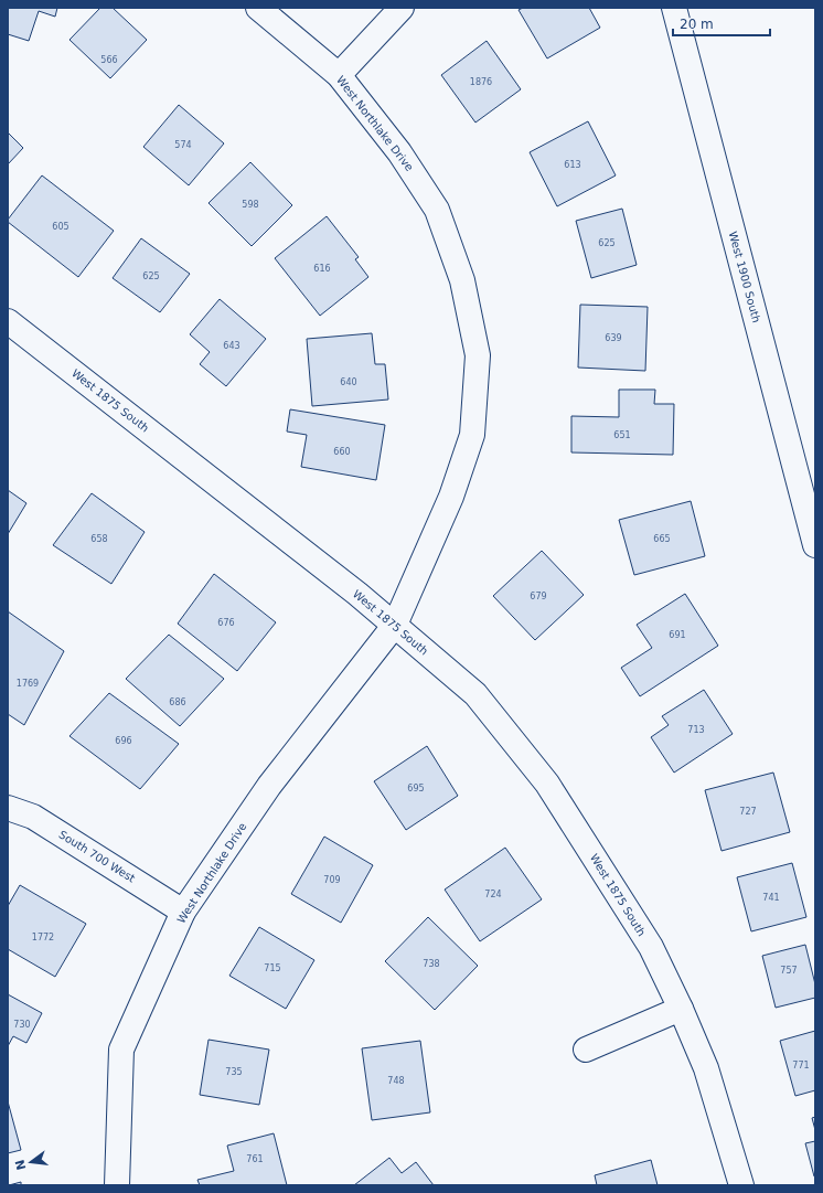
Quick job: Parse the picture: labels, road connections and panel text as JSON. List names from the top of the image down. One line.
{"streets":{"street":["West Northlake Drive","West 1900 South","West 1875 South","South 700 West"]},"crossings":[["West Northlake Drive","West 1875 South"],["West Northlake Drive","South 700 West"]],"house_numbers":["566","1876","574","613","598","605","625","616","625","639","643","640","651","660","658","665","679","676","691","1769","686","713","696","695","727","709","724","741","1772","738","715","757","730","771","735","748","761"],"scale_bar":"20 m","north":"left"}
